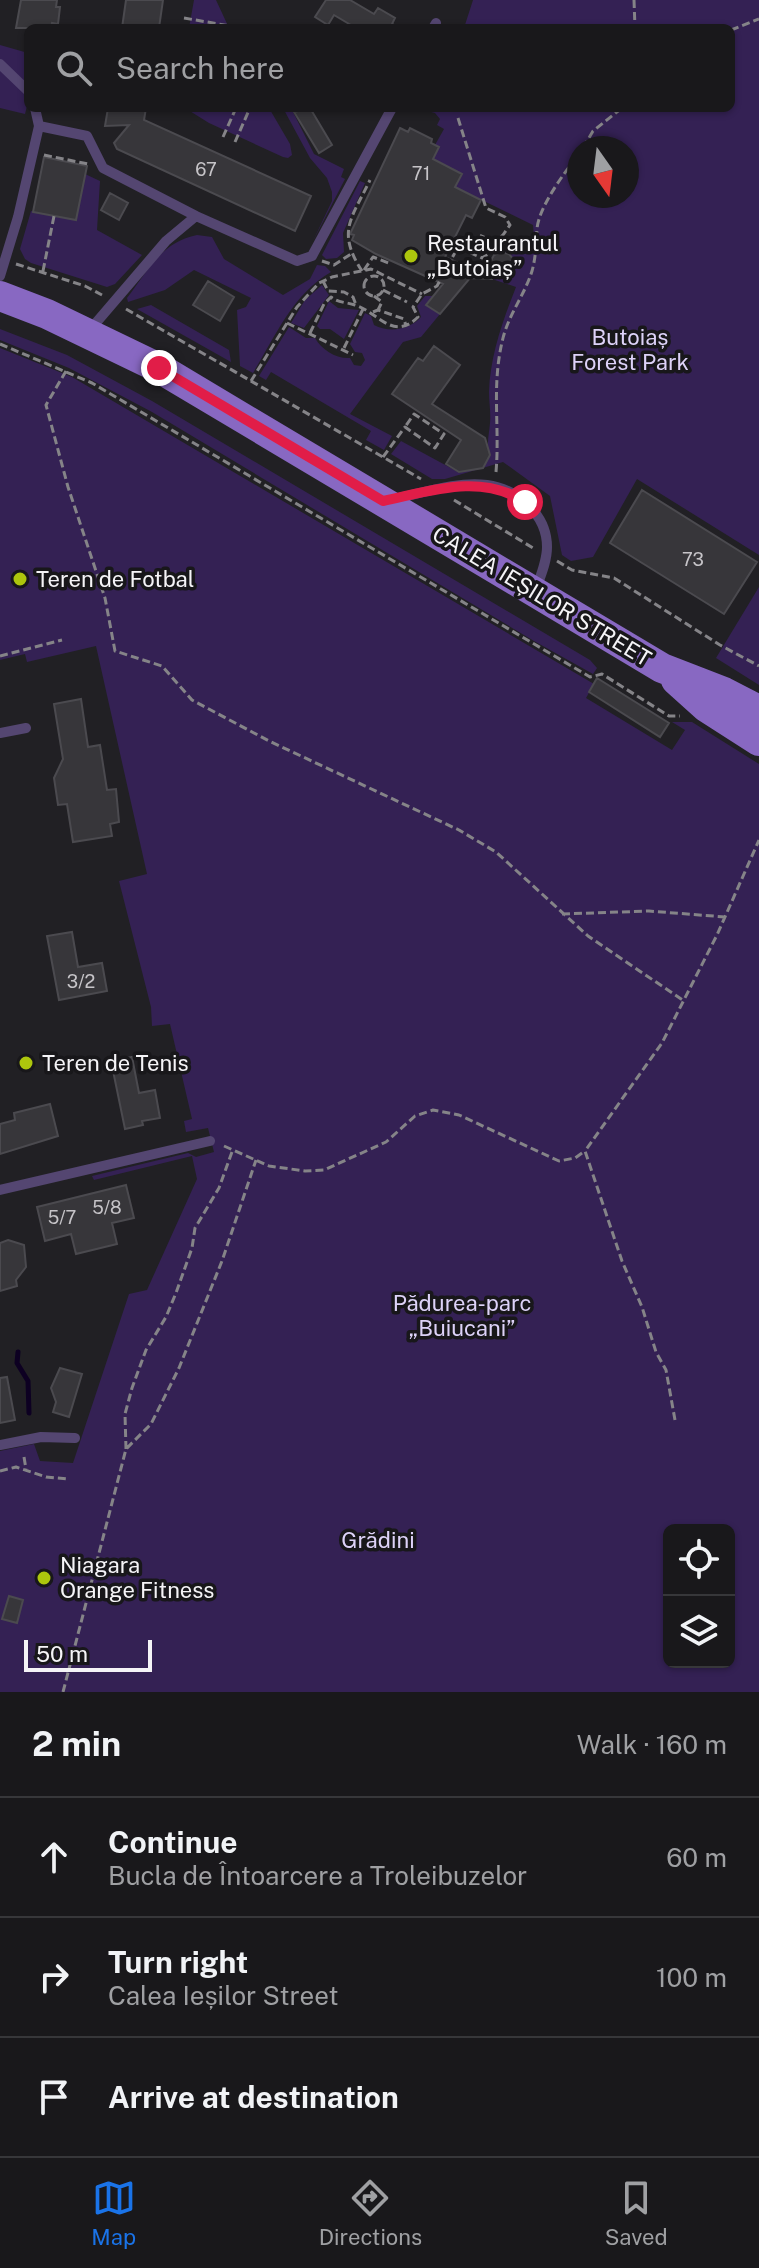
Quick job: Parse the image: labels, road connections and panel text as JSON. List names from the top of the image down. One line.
{"streets":{"main road":["CALEA IEȘILOR STREET"]},"parks":["Butoiaș Forest Park","Pădurea-parc „Buiucani”","Grădini"],"places":["Restaurantul „Butoiaș”","Teren de Fotbal","Teren de Tenis","Niagara Orange Fitness"],"house_numbers":["67","71","73","3/2","5/8","5/7"],"scale_bar":"50 m","north":"bottom","page":{"search":"Search here","scale":"50 m","heading":["2 min","Walk · 160 m"],"list":[["Continue","Bucla de Întoarcere a Troleibuzelor","60 m"],["Turn right","Calea Ieșilor Street","100 m"],"Arrive at destination"],"nav":["Map","Directions","Saved"]}}
